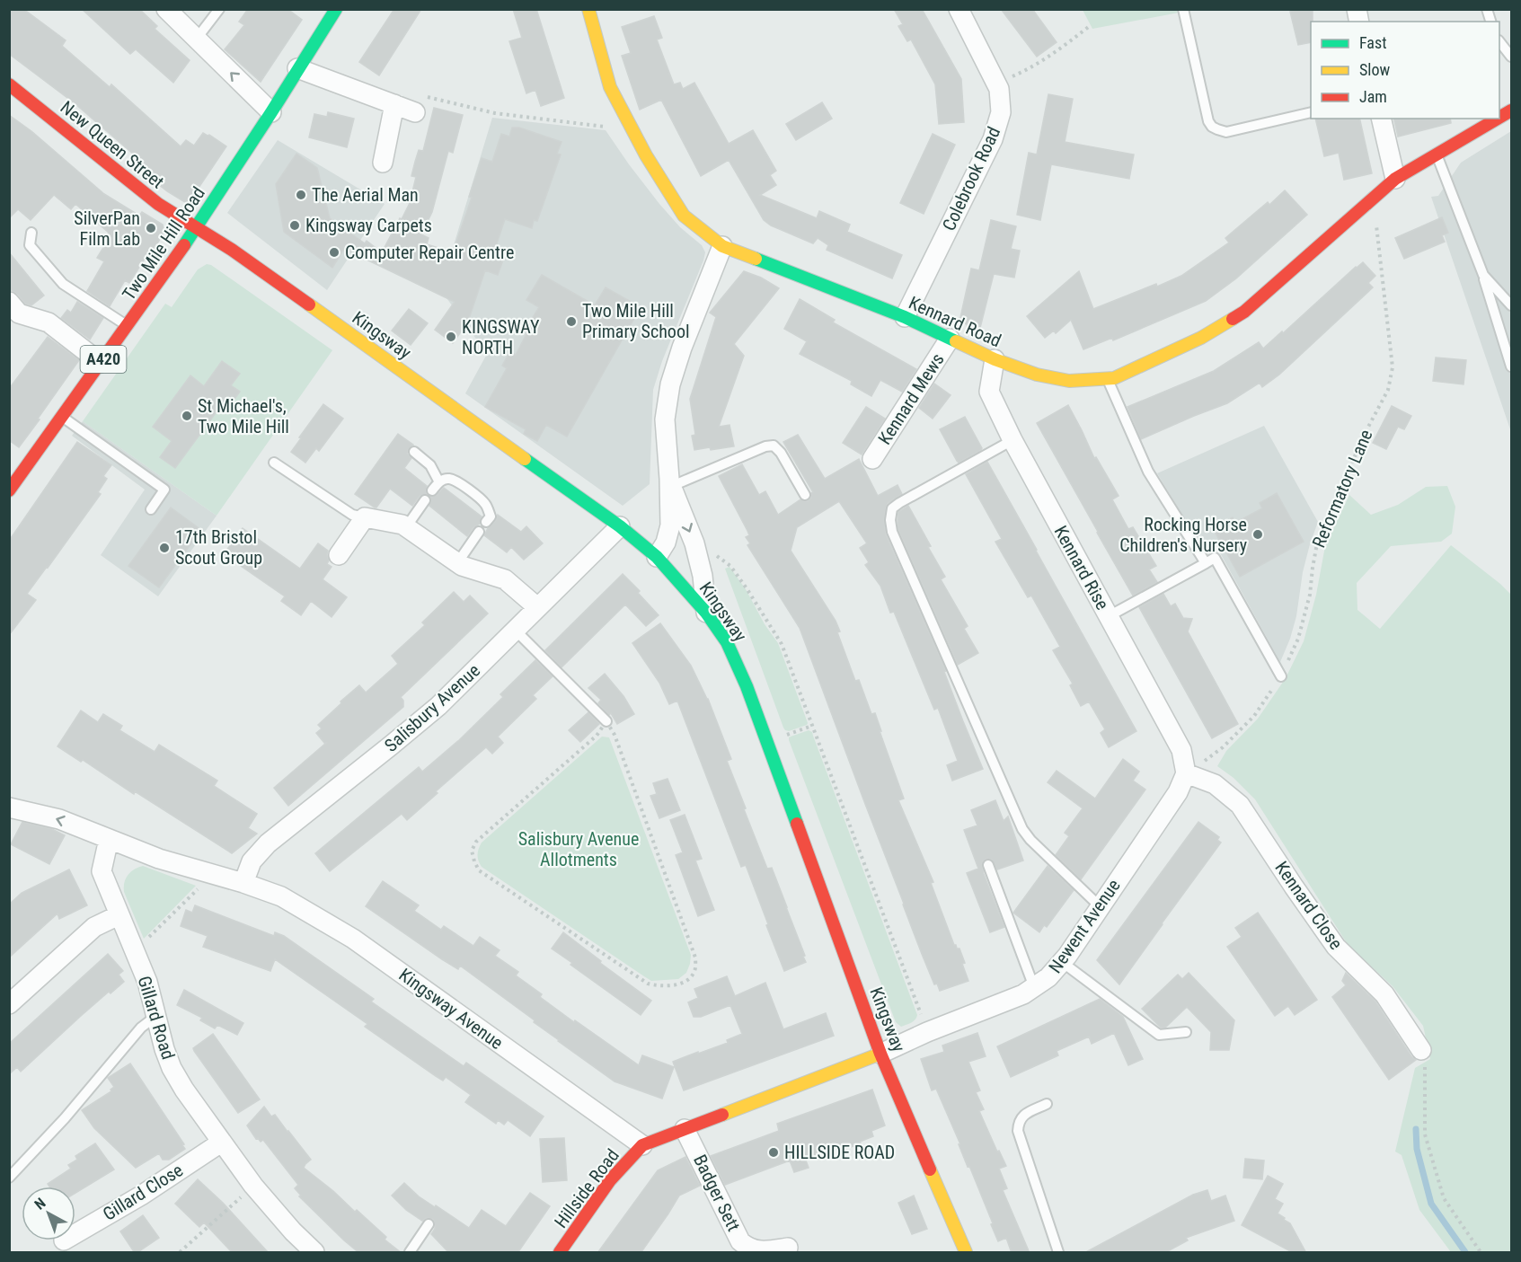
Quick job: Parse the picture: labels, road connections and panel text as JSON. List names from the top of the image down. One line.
{"streets":{"street":["New Queen Street","Colebrook Road","Two Mile Hill Road","Kennard Road","Kingsway","A420","Kennard Mews","Kennard Rise","Salisbury Avenue","Kennard Close","Newent Avenue","Kingsway Avenue","Gillard Road","Hillside Road","Gillard Close","Badger Sett"],"path":["Reformatory Lane"]},"crossings":[["New Queen Street","Two Mile Hill Road"],["New Queen Street","Kingsway"],["Colebrook Road","Kennard Road"],["Two Mile Hill Road","Kingsway"],["Kennard Road","Kennard Mews"],["Kennard Road","Reformatory Lane"],["Kennard Road","Kennard Rise"],["Kingsway","Salisbury Avenue"],["Kingsway","Newent Avenue"],["Reformatory Lane","Kennard Rise"],["Reformatory Lane","Kennard Close"],["Reformatory Lane","Newent Avenue"],["Kennard Rise","Kennard Close"],["Kennard Rise","Newent Avenue"],["Salisbury Avenue","Kingsway Avenue"],["Kennard Close","Newent Avenue"],["Kingsway Avenue","Gillard Road"],["Kingsway Avenue","Hillside Road"],["Gillard Road","Gillard Close"]],"parks":["Salisbury Avenue Allotments"],"places":["The Aerial Man","Kingsway Carpets","SilverPan Film Lab","Computer Repair Centre","Two Mile Hill Primary School","KINGSWAY NORTH","St Michael's, Two Mile Hill","Rocking Horse Children's Nursery","17th Bristol Scout Group","HILLSIDE ROAD"],"legend":["Fast","Slow","Jam"],"north":"top left"}
